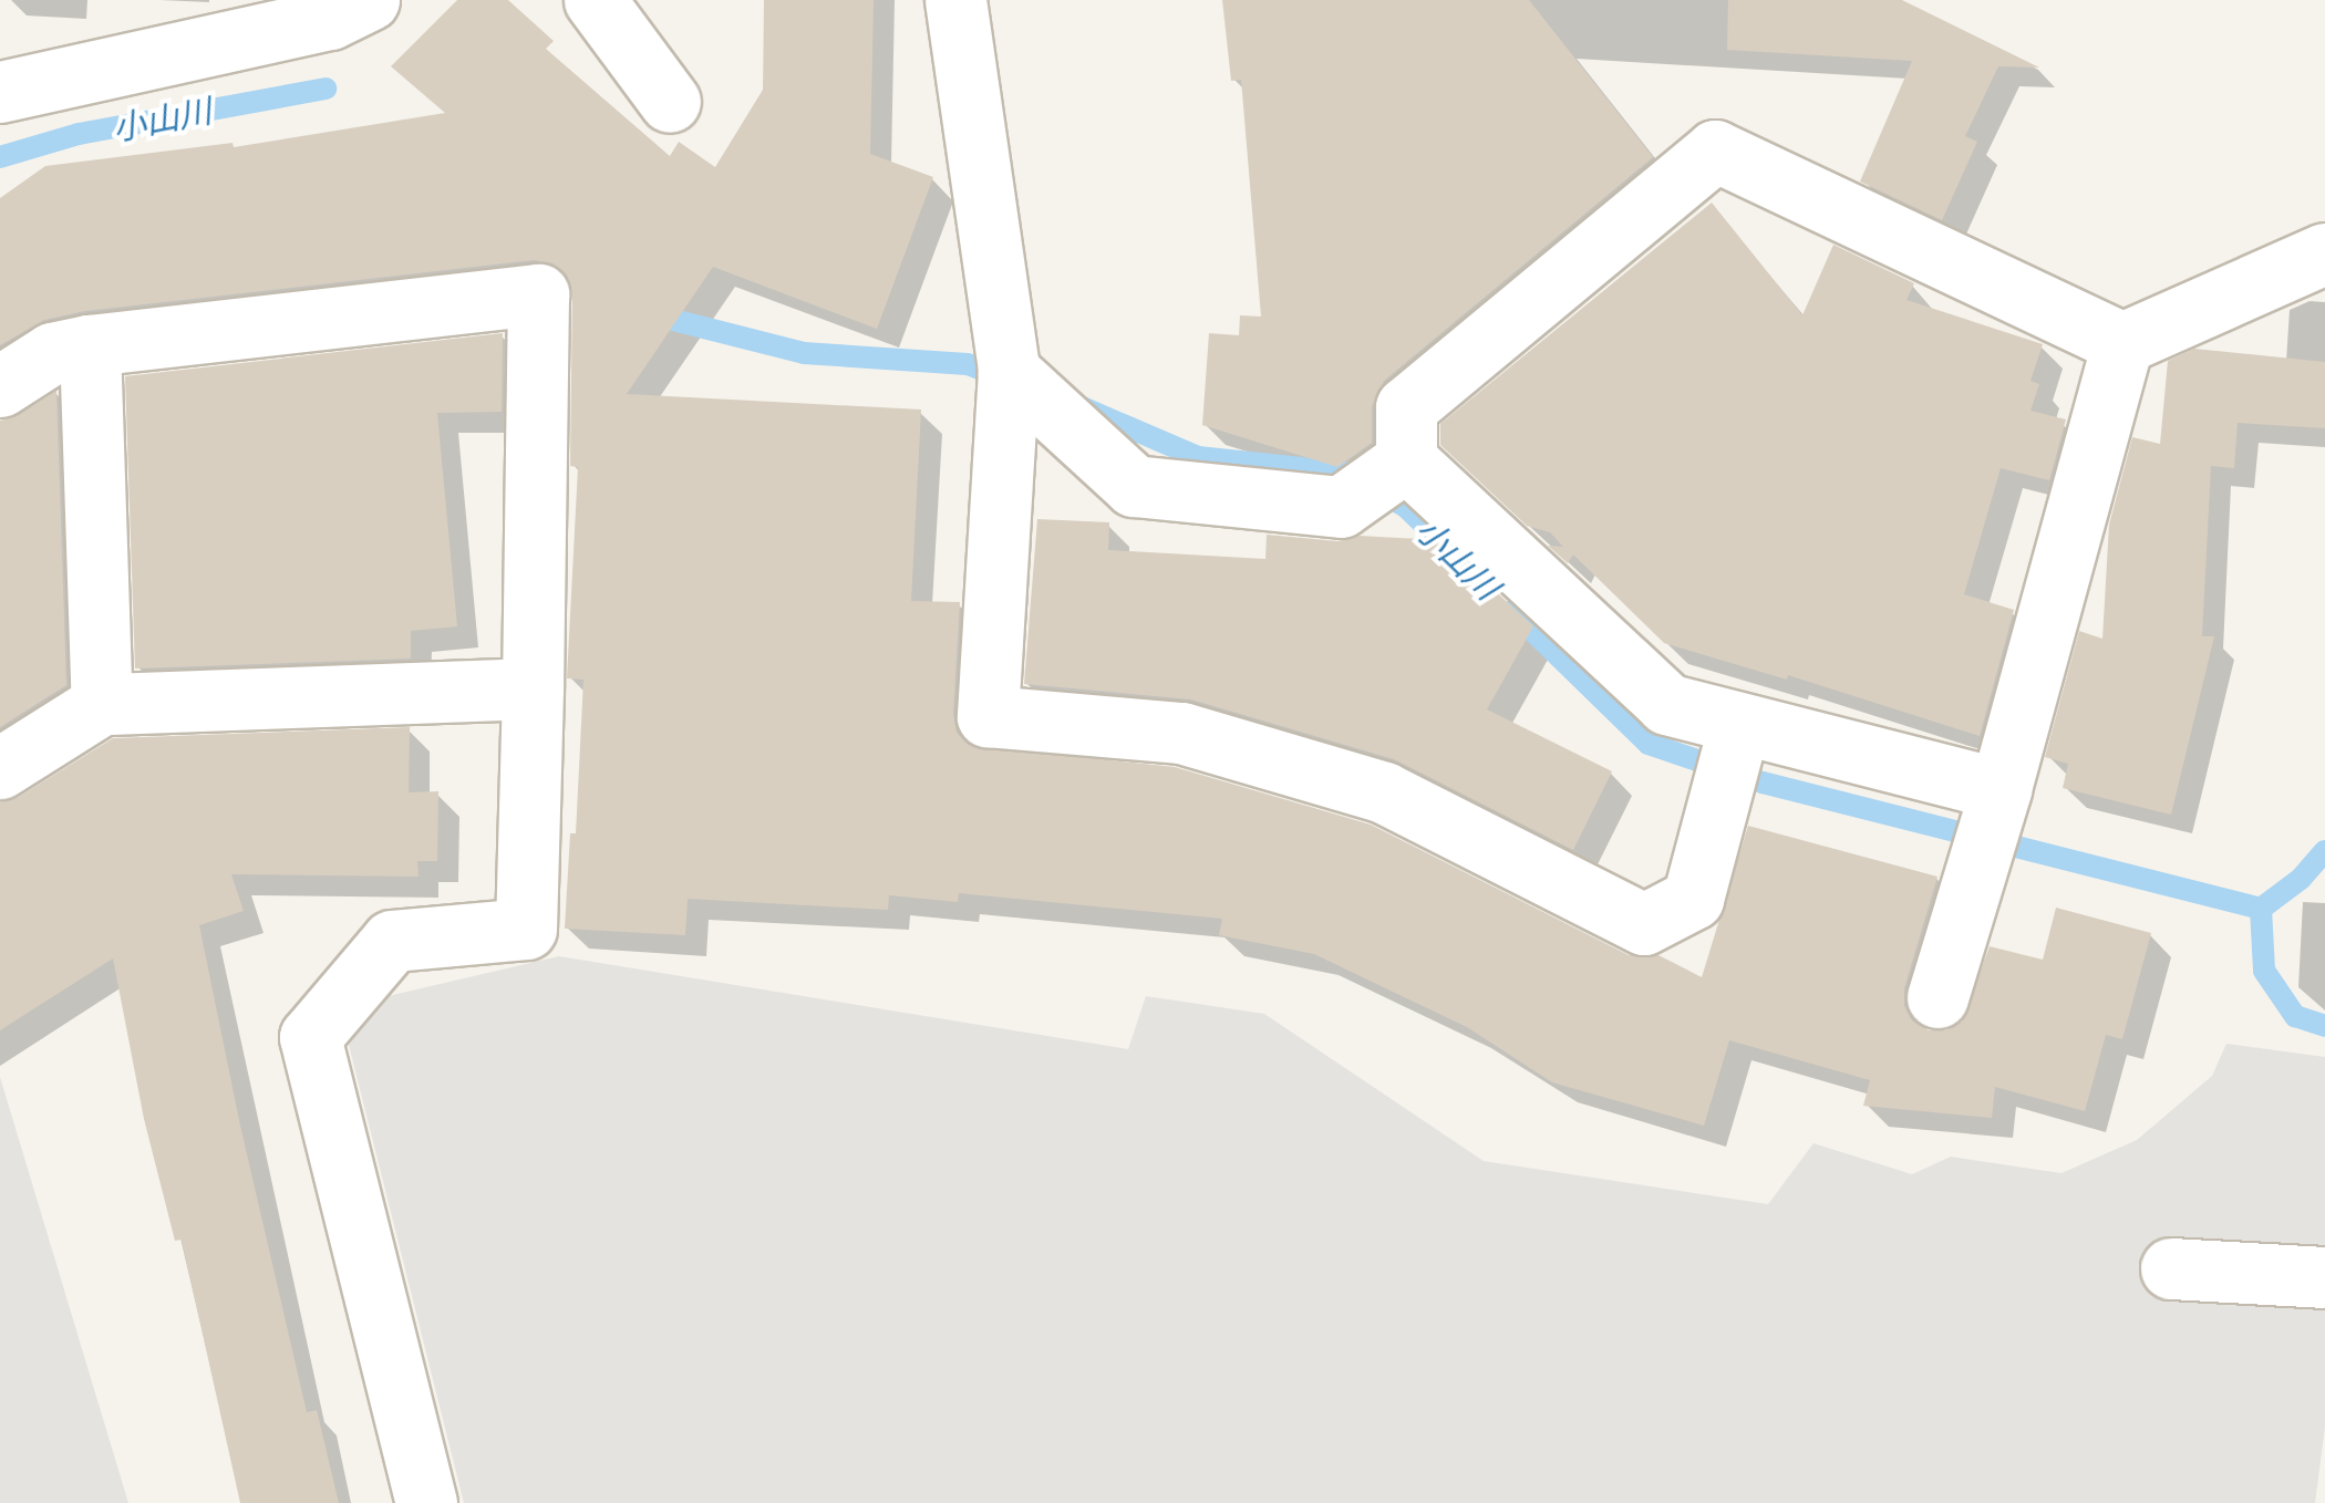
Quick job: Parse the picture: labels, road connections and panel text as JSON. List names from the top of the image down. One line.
{"water":["小山川"]}
